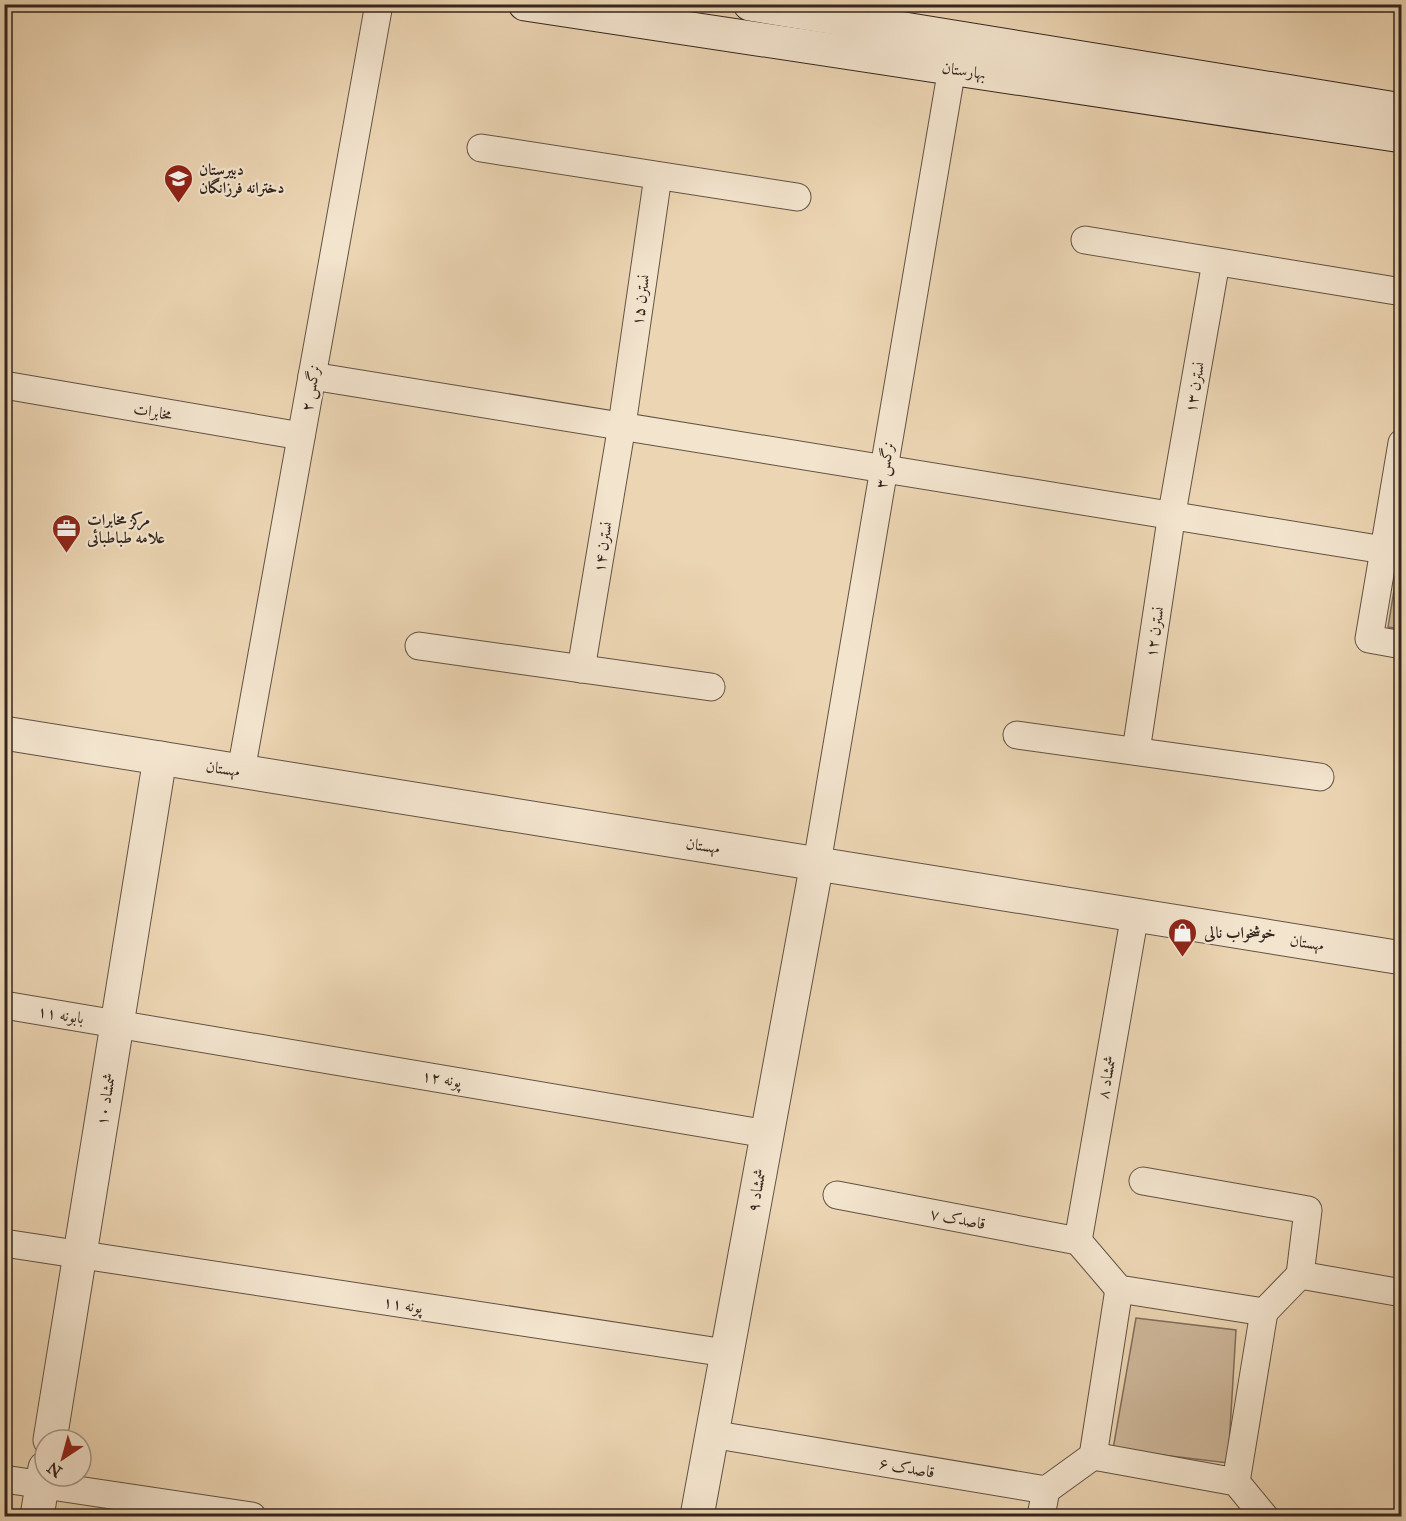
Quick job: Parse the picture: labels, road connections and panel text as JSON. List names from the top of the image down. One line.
{"streets":{"street":["بهارستان","نسترن ۱۵","نسترن ۱۳","نرگس ۲","مخابرات","نرگس ۳","نسترن ۱۴","نسترن ۱۲","مهستان","بابونه ۱۱","شمشاد ۸","پونه ۱۲","شمشاد ۱۰","شمشاد ۹","قاصدک ۷","پونه ۱۱","قاصدک ۶"]},"crossings":[["بهارستان","نرگس ۳"],["نسترن ۱۵","نسترن ۱۴"],["نسترن ۱۳","نسترن ۱۲"],["نرگس ۲","مخابرات"],["نرگس ۲","مهستان"],["نرگس ۳","مهستان"],["نرگس ۳","شمشاد ۹"],["مهستان","شمشاد ۸"],["مهستان","شمشاد ۱۰"],["مهستان","شمشاد ۹"],["بابونه ۱۱","پونه ۱۲"],["بابونه ۱۱","شمشاد ۱۰"],["شمشاد ۸","قاصدک ۷"],["پونه ۱۲","شمشاد ۱۰"],["پونه ۱۲","شمشاد ۹"],["شمشاد ۱۰","پونه ۱۱"],["شمشاد ۹","پونه ۱۱"],["شمشاد ۹","قاصدک ۶"]],"places":{"school or university":["دبیرستان دخترانه فرزانگان"],"office":["مرکز مخابرات علامه طباطبائی"],"shop":["خوشخواب نالی"]},"north":"bottom left"}
